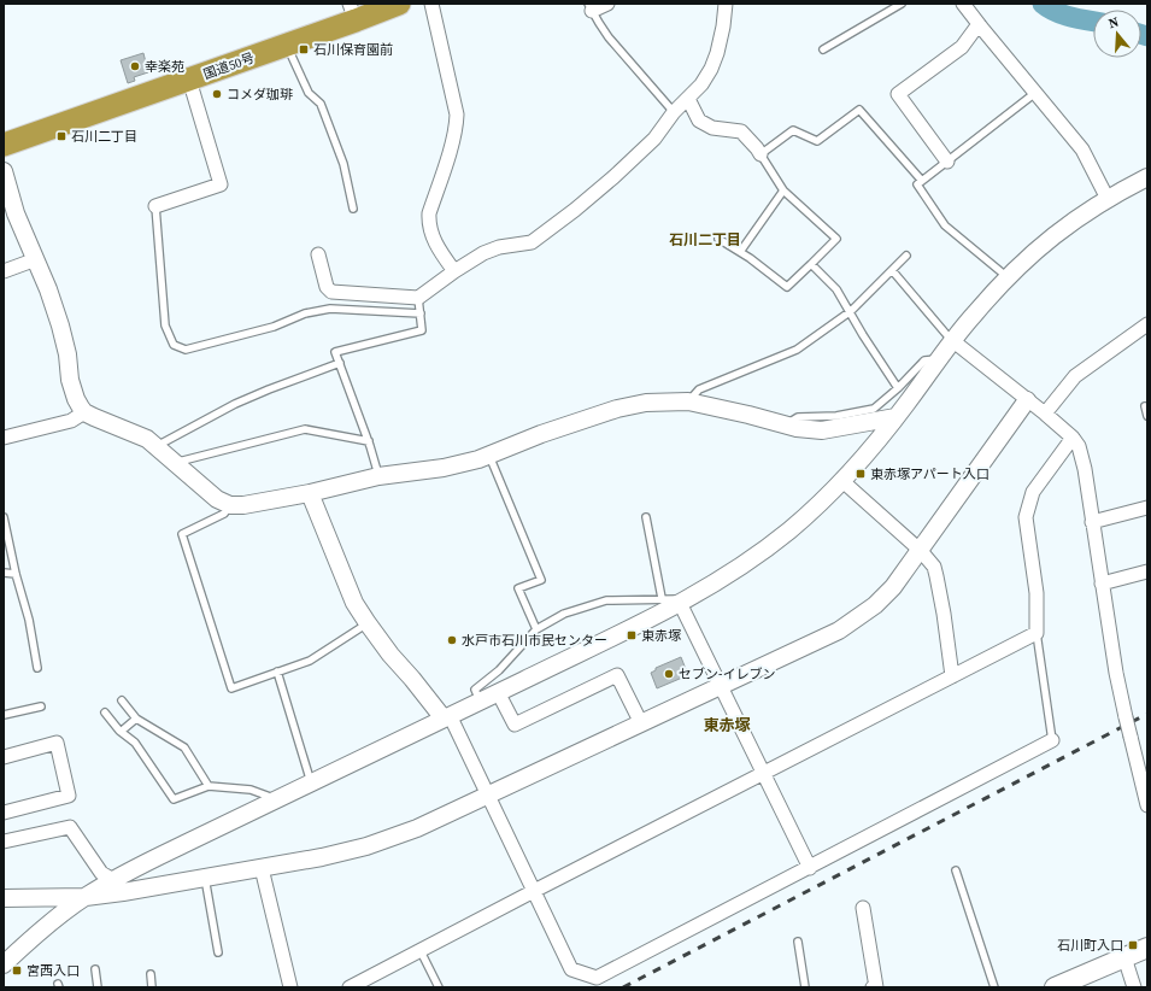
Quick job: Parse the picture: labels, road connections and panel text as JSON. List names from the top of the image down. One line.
{"streets":{"highway":["国道50号"]},"districts":["石川二丁目","東赤塚"],"places":{"transit":["石川保育園前","石川二丁目","東赤塚アパート入口","東赤塚","石川町入口","宮西入口"],"other":["幸楽苑","コメダ珈琲","水戸市石川市民センター","セブン-イレブン"]},"north":"top"}
